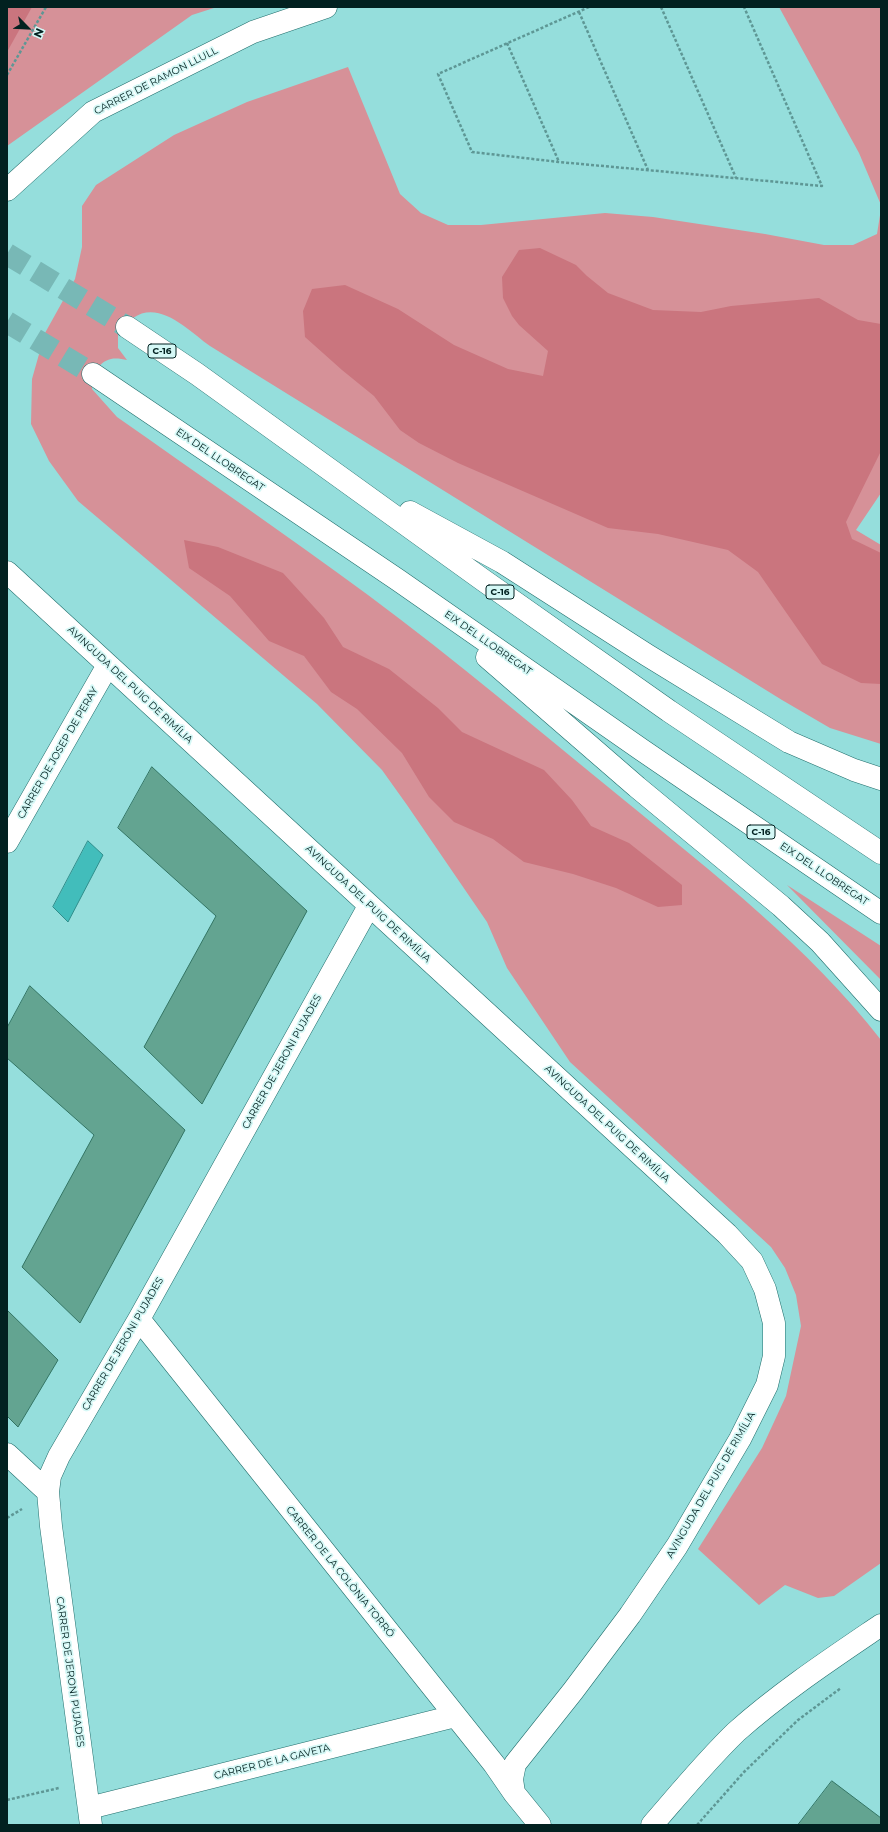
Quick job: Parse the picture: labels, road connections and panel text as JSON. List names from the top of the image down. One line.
{"streets":{"main road":["CARRER DE RAMON LLULL","C-16","EIX DEL LLOBREGAT","AVINGUDA DEL PUIG DE RIMÍLIA","CARRER DE JOSEP DE PERAY","CARRER DE JERONI PUJADES","CARRER DE LA COLÒNIA TORRÓ","CARRER DE LA GAVETA"]},"crossings":[["AVINGUDA DEL PUIG DE RIMÍLIA","CARRER DE JOSEP DE PERAY"],["AVINGUDA DEL PUIG DE RIMÍLIA","CARRER DE JERONI PUJADES"],["AVINGUDA DEL PUIG DE RIMÍLIA","CARRER DE LA COLÒNIA TORRÓ"],["CARRER DE JERONI PUJADES","CARRER DE LA COLÒNIA TORRÓ"],["CARRER DE JERONI PUJADES","CARRER DE LA GAVETA"],["CARRER DE LA COLÒNIA TORRÓ","CARRER DE LA GAVETA"]],"north":"bottom right"}
